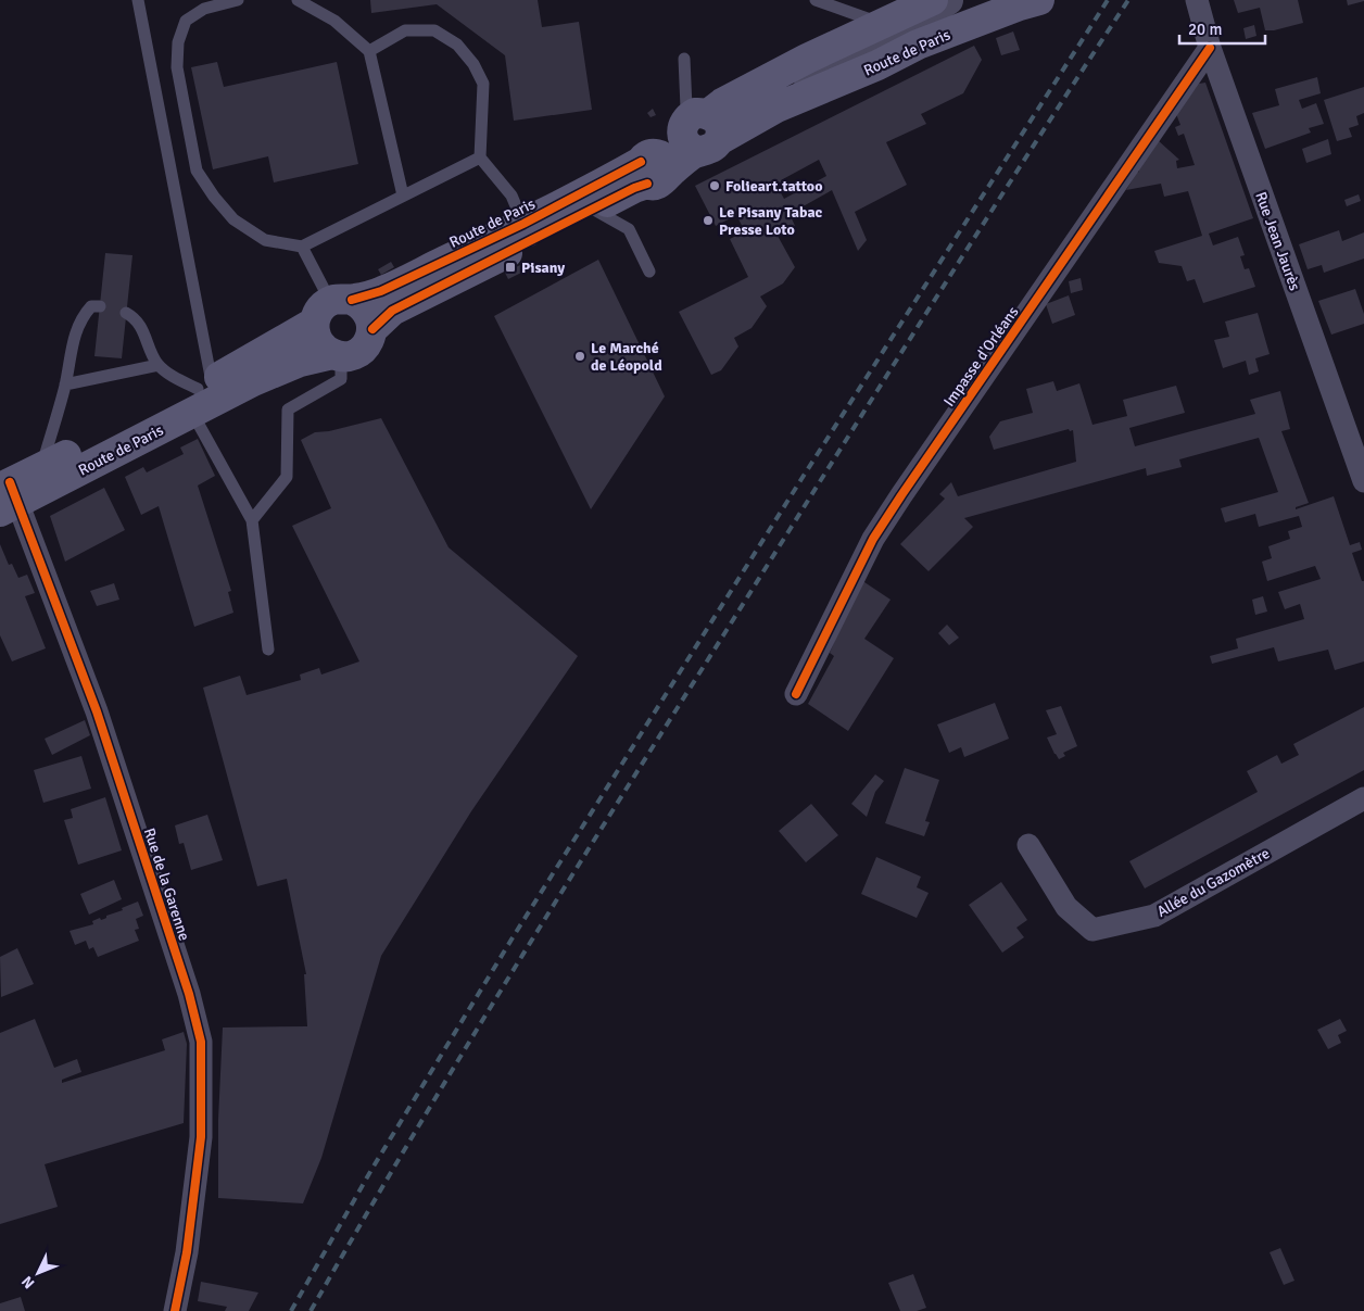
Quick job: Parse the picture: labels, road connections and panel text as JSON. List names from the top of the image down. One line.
{"streets":{"main road":["Route de Paris"],"street":["Rue Jean Jaurès","Impasse d'Orléans","Allée du Gazomètre","Rue de la Garenne"]},"crossings":[["Route de Paris","Rue de la Garenne"],["Rue Jean Jaurès","Impasse d'Orléans"]],"places":{"other":["Folieart.tattoo","Le Pisany Tabac Presse Loto","Le Marché de Léopold"],"transit":["Pisany"]},"scale_bar":"20 m","north":"bottom left"}
